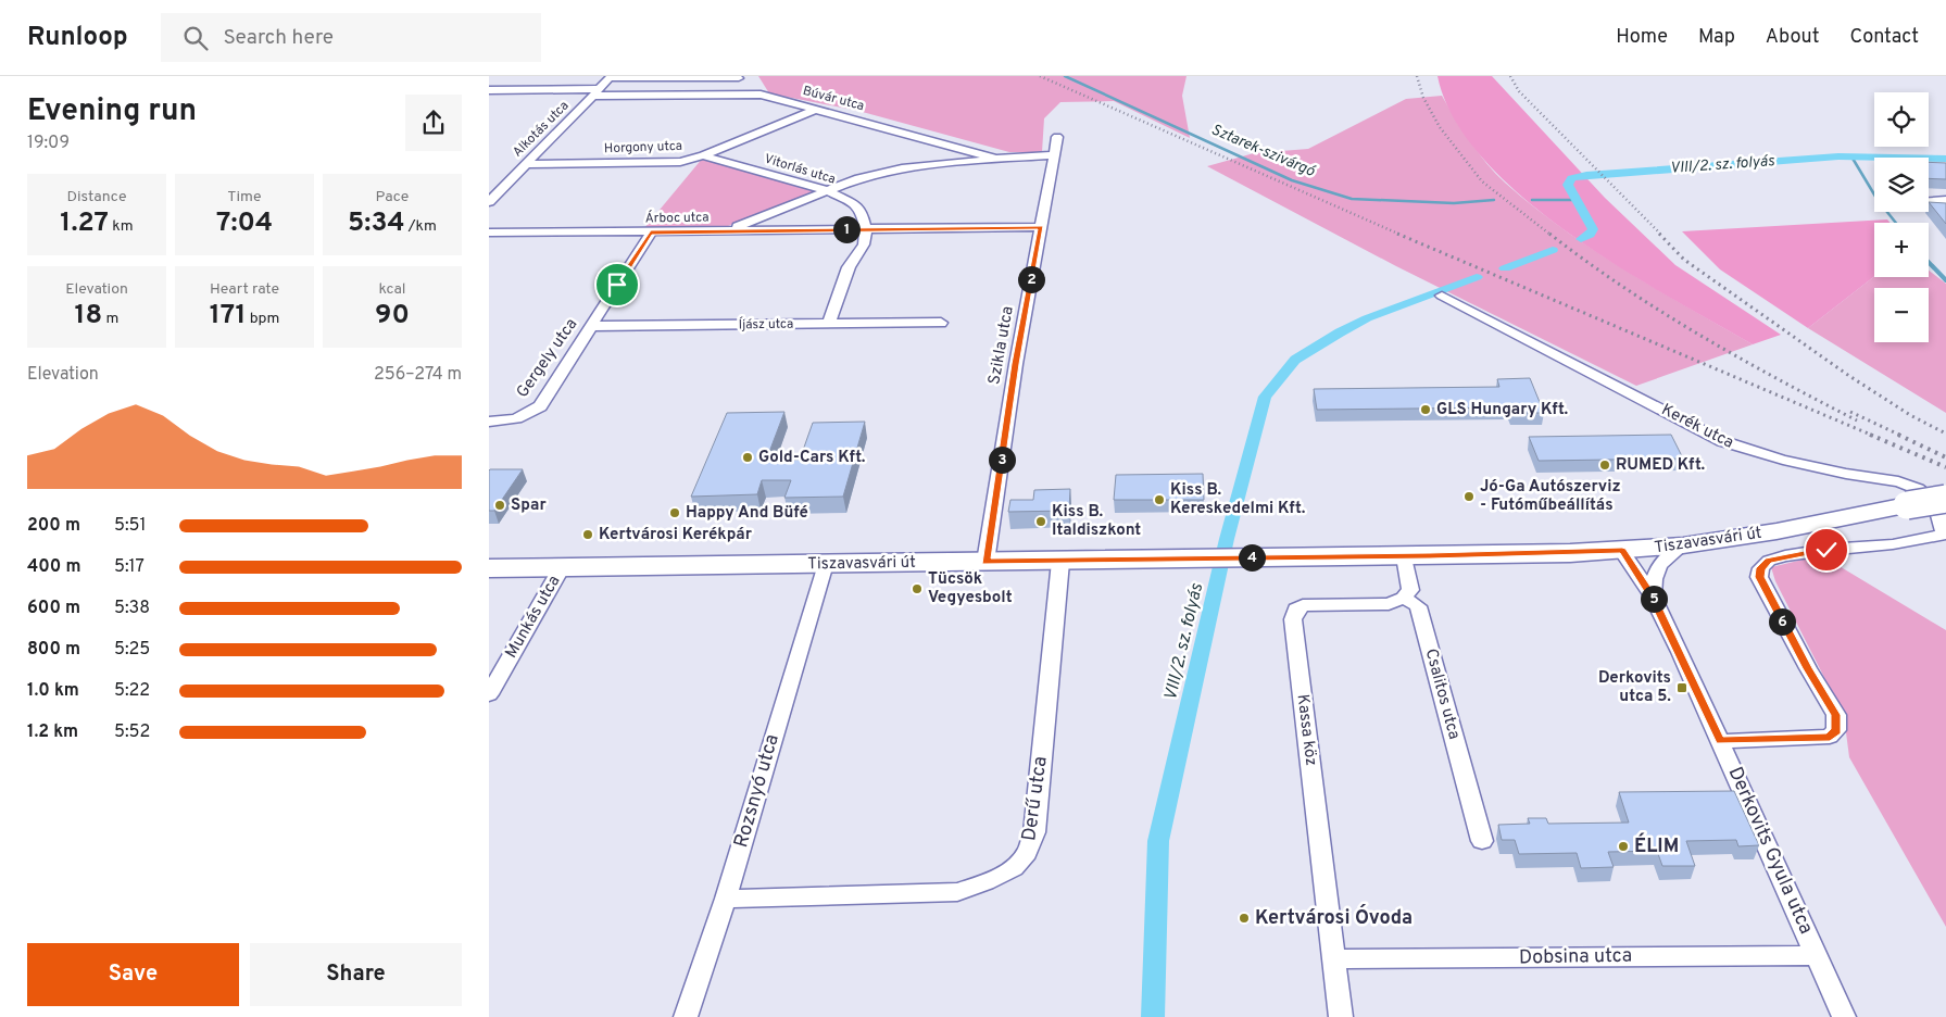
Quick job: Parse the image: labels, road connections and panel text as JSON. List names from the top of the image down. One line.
{"streets":{"main road":["Tiszavasvári út"],"street":["Búvár utca","Alkotás utca","Horgony utca","Vitorlás utca","Árboc utca","Íjász utca","Szikla utca","Gergely utca","Kerék utca","Munkás utca","Csalitos utca","Kassa köz","Rozsnyó utca","Derű utca","Derkovits Gyula utca","Dobsina utca"]},"crossings":[["Búvár utca","Alkotás utca"],["Búvár utca","Horgony utca"],["Búvár utca","Vitorlás utca"],["Búvár utca","Árboc utca"],["Búvár utca","Szikla utca"],["Alkotás utca","Horgony utca"],["Horgony utca","Vitorlás utca"],["Vitorlás utca","Árboc utca"],["Árboc utca","Szikla utca"],["Árboc utca","Gergely utca"],["Íjász utca","Gergely utca"],["Szikla utca","Tiszavasvári út"],["Kerék utca","Derkovits Gyula utca"],["Tiszavasvári út","Munkás utca"],["Tiszavasvári út","Rozsnyó utca"],["Tiszavasvári út","Derű utca"],["Tiszavasvári út","Derkovits Gyula utca"],["Csalitos utca","Kassa köz"],["Kassa köz","Dobsina utca"],["Rozsnyó utca","Derű utca"],["Derkovits Gyula utca","Dobsina utca"]],"water":["Sztarek-szivárgó","VIII/2. sz. folyás"],"places":{"other":["GLS Hungary Kft.","Gold-Cars Kft.","RUMED Kft.","Jó-Ga Autószerviz - Futóműbeállítás","Kiss B. Kereskedelmi Kft.","Spar","Happy And Büfé","Kiss B. Italdiszkont","Kertvárosi Kerékpár","Tücsök Vegyesbolt","ÉLIM","Kertvárosi Óvoda"],"transit":["Derkovits utca 5."]},"page":{"header":"Runloop","search":"Search here","nav":["Home","Map","About","Contact"],"heading":["Evening run","19:09"],"map_buttons":["+","−"],"stats":[["Distance","1.27 km"],["Time","7:04"],["Pace","5:34 /km"],["Elevation","18 m"],["Heart rate","171 bpm"],["kcal","90"]],"pins":["1","2","3","4","5","6"],"chart":["Elevation","256–274 m"],"list":[{"name":"200 m","note":"5:51"},{"name":"400 m","note":"5:17"},{"name":"600 m","note":"5:38"},{"name":"800 m","note":"5:25"},{"name":"1.0 km","note":"5:22"},{"name":"1.2 km","note":"5:52"}],"buttons":["Save","Share"]}}
